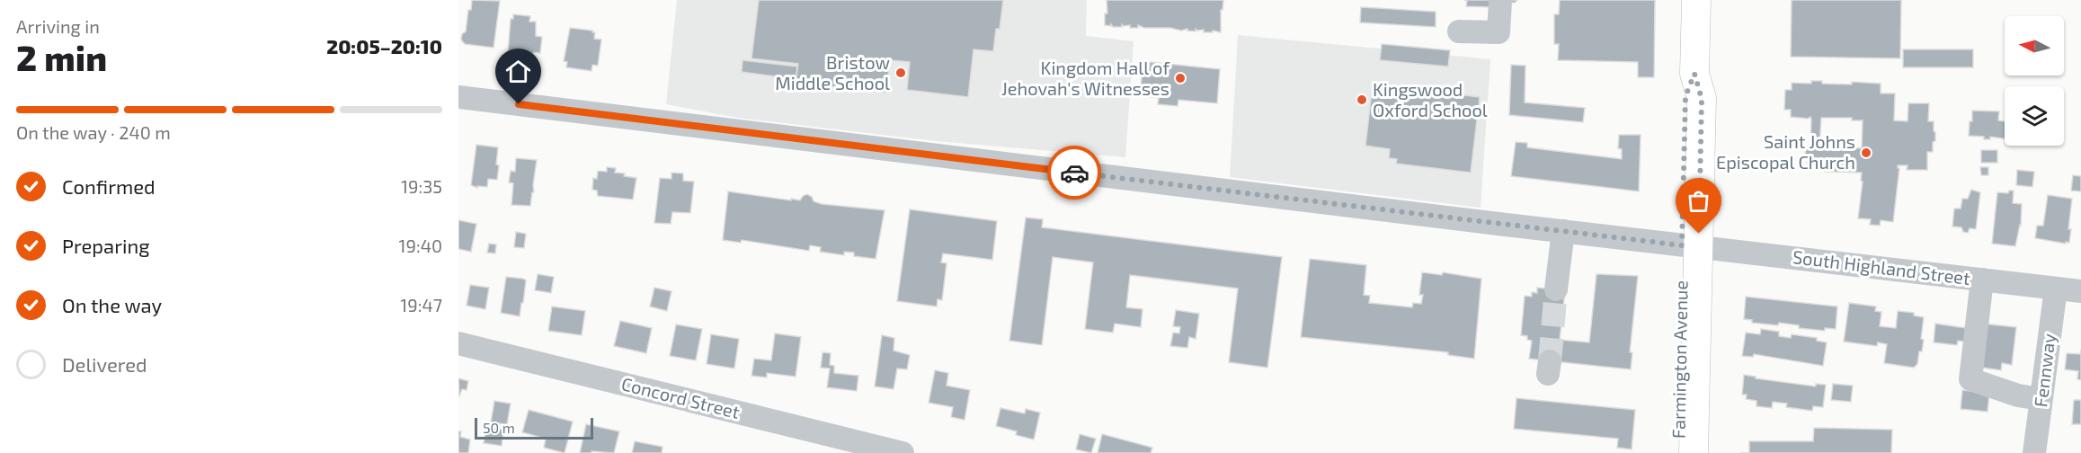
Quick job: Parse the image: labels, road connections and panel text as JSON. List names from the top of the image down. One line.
{"streets":{"main road":["Farmington Avenue"],"street":["South Highland Street","Fennway","Concord Street"]},"crossings":[["South Highland Street","Farmington Avenue"],["South Highland Street","Fennway"]],"places":["Bristow Middle School","Kingdom Hall of Jehovah's Witnesses","Kingswood Oxford School","Saint Johns Episcopal Church"],"scale_bar":"50 m","north":"left","page":{"heading":["2 min","Arriving in","20:05–20:10"],"bar":"On the way · 240 m","list":[["Confirmed","19:35"],["Preparing","19:40"],["On the way","19:47"],"Delivered"],"scale":"50 m"}}
